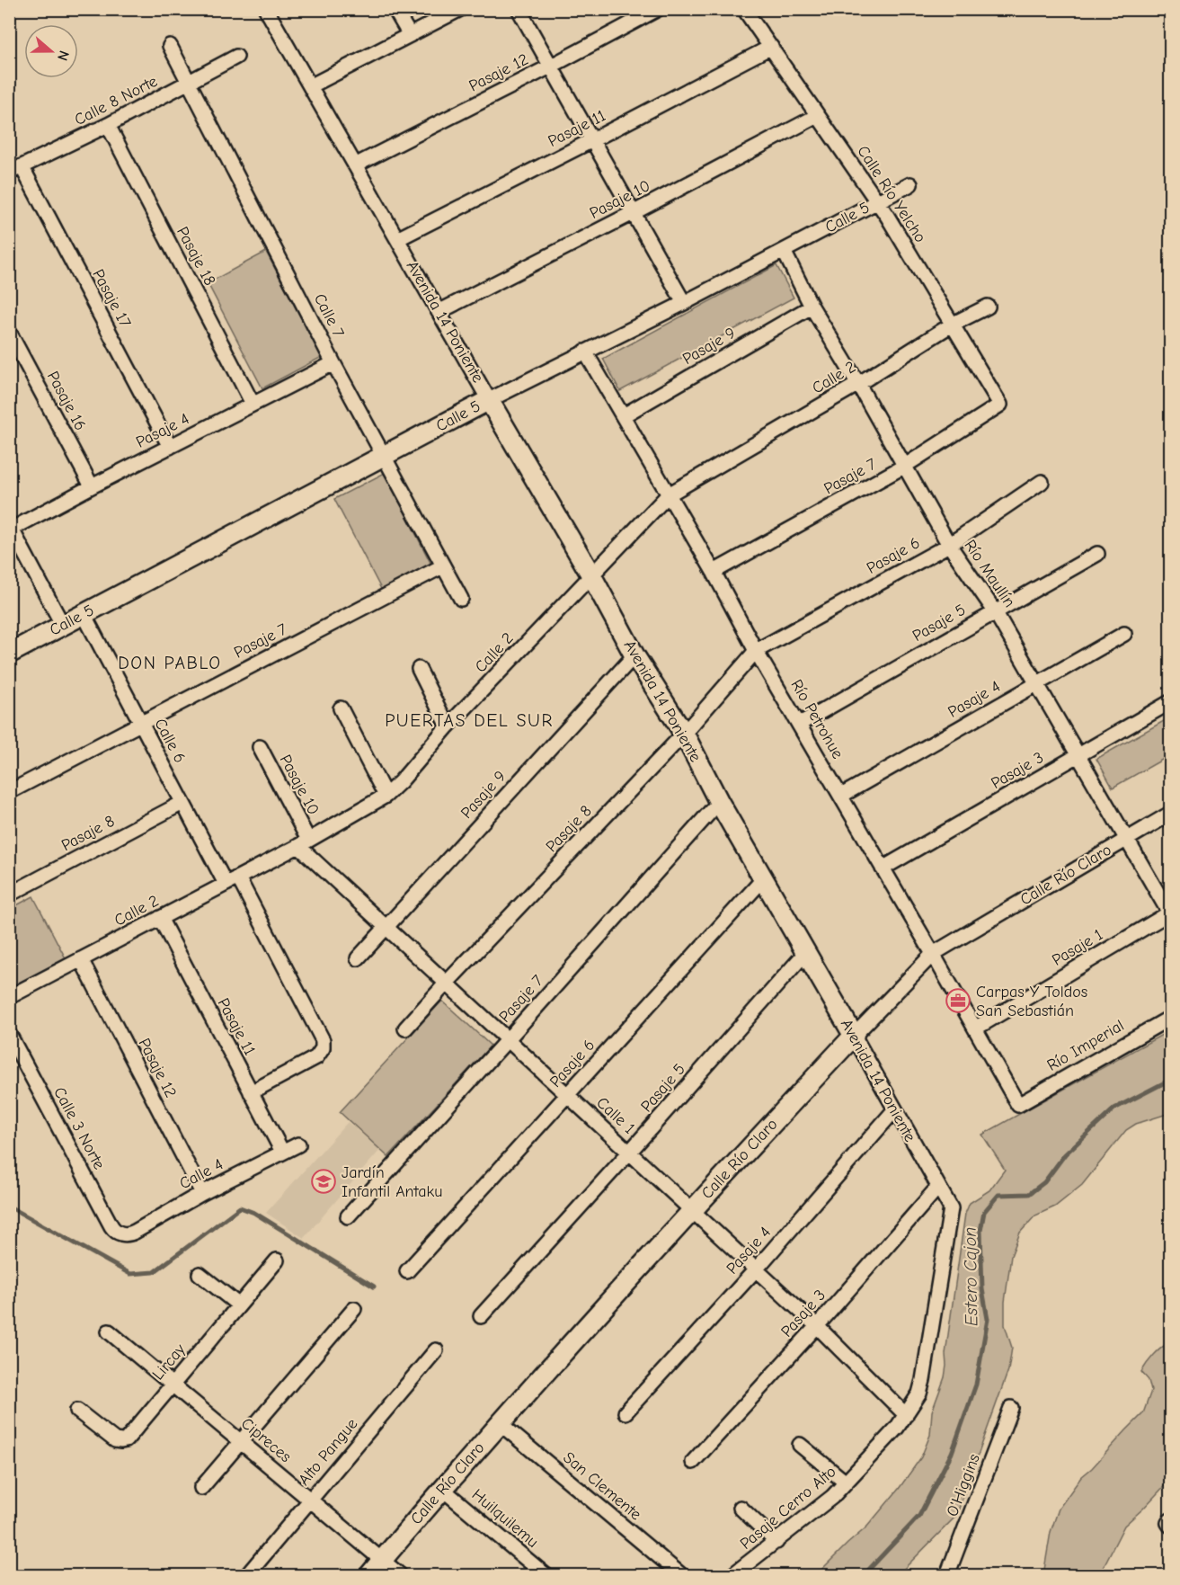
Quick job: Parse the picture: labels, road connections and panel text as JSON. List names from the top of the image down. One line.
{"streets":{"street":["Pasaje 12","Calle 8 Norte","Pasaje 11","Calle Río Yelcho","Pasaje 10","Calle 5","Pasaje 18","Pasaje 17","Calle 7","Avenida 14 Poniente","Pasaje 9","Calle 2","Pasaje 16","Pasaje 4","Pasaje 7","Pasaje 6","Río Maullín","Pasaje 5","Río Petrohue","Calle 6","Pasaje 3","Pasaje 8","Calle Río Claro","Pasaje 1","Río Imperial","Calle 1","Calle 3 Norte","Calle 4","Lircay","Cipreces","Alto Pangue","O'Higgins","San Clemente","Pasaje Cerro Alto","Huilquilemu"]},"crossings":[["Pasaje 12","Avenida 14 Poniente"],["Pasaje 12","Calle 2"],["Pasaje 12","Calle 4"],["Calle 8 Norte","Pasaje 18"],["Calle 8 Norte","Pasaje 17"],["Calle 8 Norte","Calle 7"],["Pasaje 11","Calle Río Yelcho"],["Pasaje 11","Avenida 14 Poniente"],["Pasaje 11","Calle 2"],["Pasaje 11","Calle 6"],["Pasaje 11","Calle 4"],["Calle Río Yelcho","Pasaje 10"],["Calle Río Yelcho","Calle 5"],["Calle Río Yelcho","Calle 2"],["Calle Río Yelcho","Pasaje 7"],["Pasaje 10","Avenida 14 Poniente"],["Pasaje 10","Calle 2"],["Pasaje 10","Calle 1"],["Calle 5","Calle 7"],["Calle 5","Avenida 14 Poniente"],["Calle 5","Río Maullín"],["Calle 5","Río Petrohue"],["Calle 5","Calle 6"],["Pasaje 18","Pasaje 4"],["Pasaje 17","Pasaje 4"],["Calle 7","Pasaje 4"],["Calle 7","Pasaje 7"],["Avenida 14 Poniente","Pasaje 9"],["Avenida 14 Poniente","Calle 2"],["Avenida 14 Poniente","Pasaje 4"],["Avenida 14 Poniente","Pasaje 7"],["Avenida 14 Poniente","Pasaje 6"],["Avenida 14 Poniente","Pasaje 5"],["Avenida 14 Poniente","Pasaje 3"],["Avenida 14 Poniente","Pasaje 8"],["Avenida 14 Poniente","Calle Río Claro"],["Avenida 14 Poniente","Calle 1"],["Avenida 14 Poniente","Pasaje Cerro Alto"],["Pasaje 9","Río Maullín"],["Pasaje 9","Río Petrohue"],["Pasaje 9","Calle 1"],["Calle 2","Río Maullín"],["Calle 2","Río Petrohue"],["Calle 2","Calle 6"],["Calle 2","Calle 1"],["Pasaje 16","Pasaje 4"],["Pasaje 4","Río Maullín"],["Pasaje 4","Río Petrohue"],["Pasaje 4","Calle 1"],["Pasaje 7","Río Maullín"],["Pasaje 7","Río Petrohue"],["Pasaje 7","Calle 6"],["Pasaje 7","Calle 1"],["Pasaje 6","Río Maullín"],["Pasaje 6","Río Petrohue"],["Pasaje 6","Pasaje 8"],["Pasaje 6","Calle 1"],["Río Maullín","Pasaje 5"],["Río Maullín","Pasaje 3"],["Río Maullín","Calle Río Claro"],["Río Maullín","Pasaje 1"],["Pasaje 5","Río Petrohue"],["Pasaje 5","Calle 1"],["Río Petrohue","Pasaje 3"],["Río Petrohue","Pasaje 8"],["Río Petrohue","Calle Río Claro"],["Río Petrohue","Pasaje 1"],["Río Petrohue","Río Imperial"],["Calle 6","Pasaje 8"],["Pasaje 3","Calle 1"],["Pasaje 8","Calle 1"],["Calle Río Claro","Calle 1"],["Calle Río Claro","Cipreces"],["Calle Río Claro","San Clemente"],["Calle Río Claro","Huilquilemu"],["Calle 1","Pasaje Cerro Alto"],["Calle 3 Norte","Calle 4"],["Lircay","Cipreces"],["Cipreces","Alto Pangue"]],"districts":["DON PABLO","PUERTAS DEL SUR"],"water":["Estero Cajon"],"places":{"office":["Carpas Y Toldos San Sebastián"],"school or university":["Jardín Infantil Antaku"]},"north":"right"}
